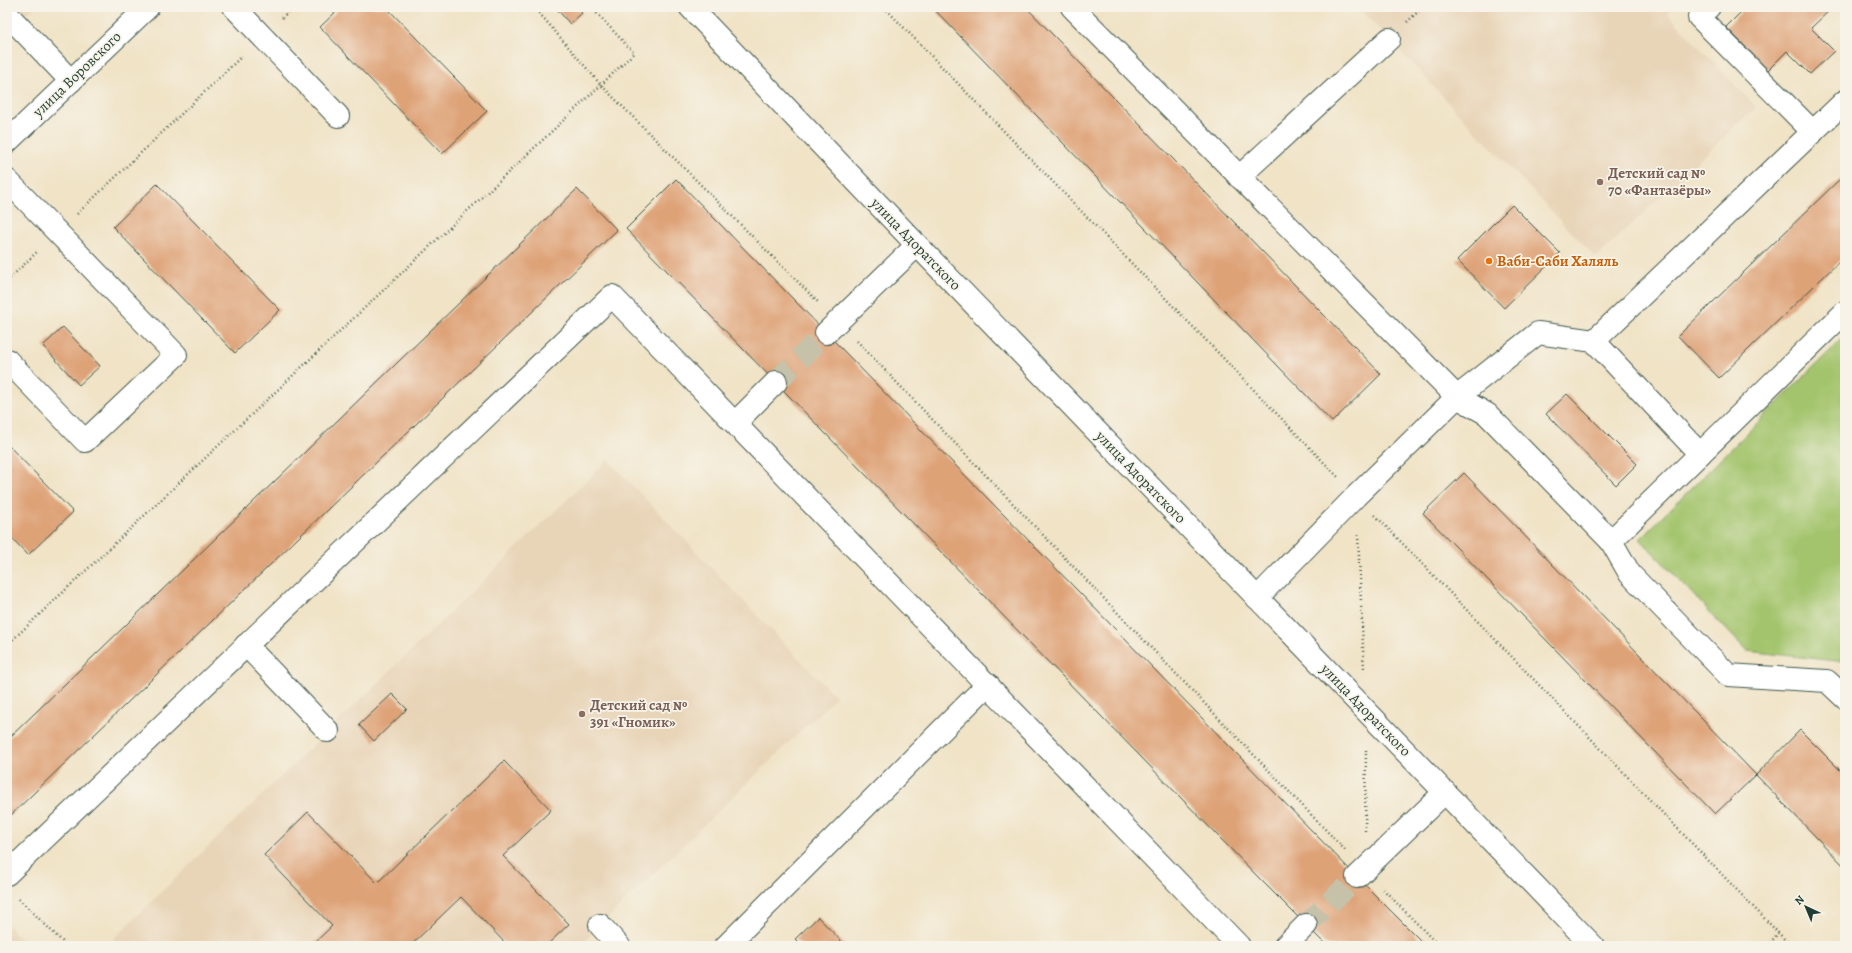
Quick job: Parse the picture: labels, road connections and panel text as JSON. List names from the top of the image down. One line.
{"streets":{"street":["улица Воровского","улица Адоратского"]},"places":["Детский сад № 70 «Фантазёры»","Ваби-Саби Халяль","Детский сад № 391 «Гномик»"],"north":"top left"}
